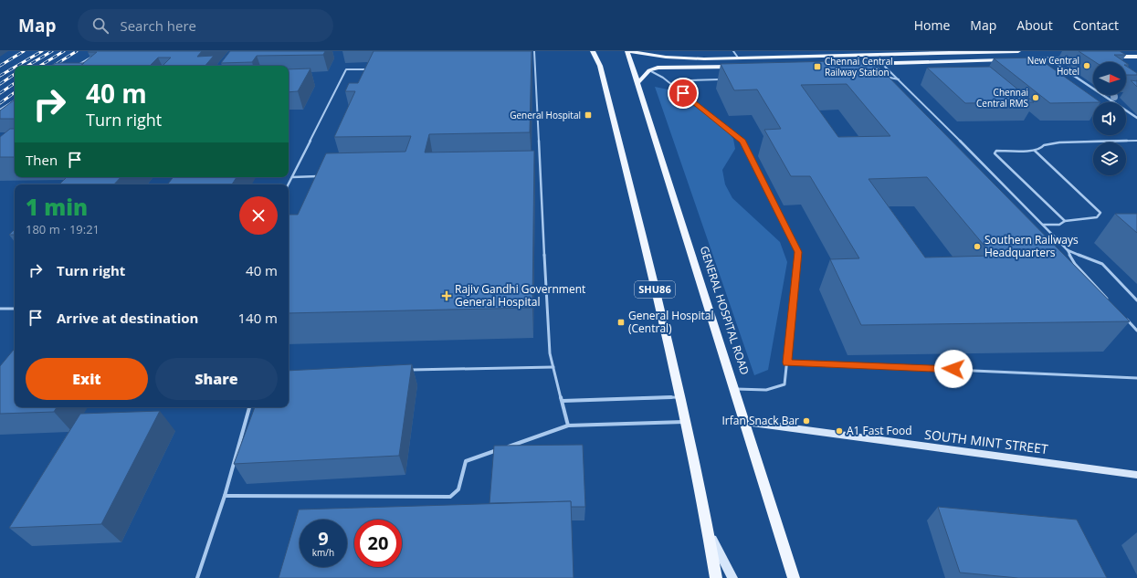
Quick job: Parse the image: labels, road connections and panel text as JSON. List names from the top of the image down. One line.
{"streets":{"main road":["SHU86","GENERAL HOSPITAL ROAD","SOUTH MINT STREET"]},"crossings":[["GENERAL HOSPITAL ROAD","SOUTH MINT STREET"]],"places":{"other":["New Central Hotel","Chennai Central RMS","Southern Railways Headquarters","Irfan Snack Bar","A1 Fast Food"],"transit":["Chennai Central Railway Station","General Hospital","General Hospital (Central)"],"health":["Rajiv Gandhi Government General Hospital"]},"north":"right","page":{"header":"Map","search":"Search here","nav":["Home","Map","About","Contact"],"turn":["40 m","Turn right"],"then":"Then","heading":["1 min","180 m · 19:21"],"list":[{"name":"Turn right","value":"40 m"},{"name":"Arrive at destination","value":"140 m"}],"buttons":["Exit","Share"],"speed":"9 km/h","limit":"20"}}
